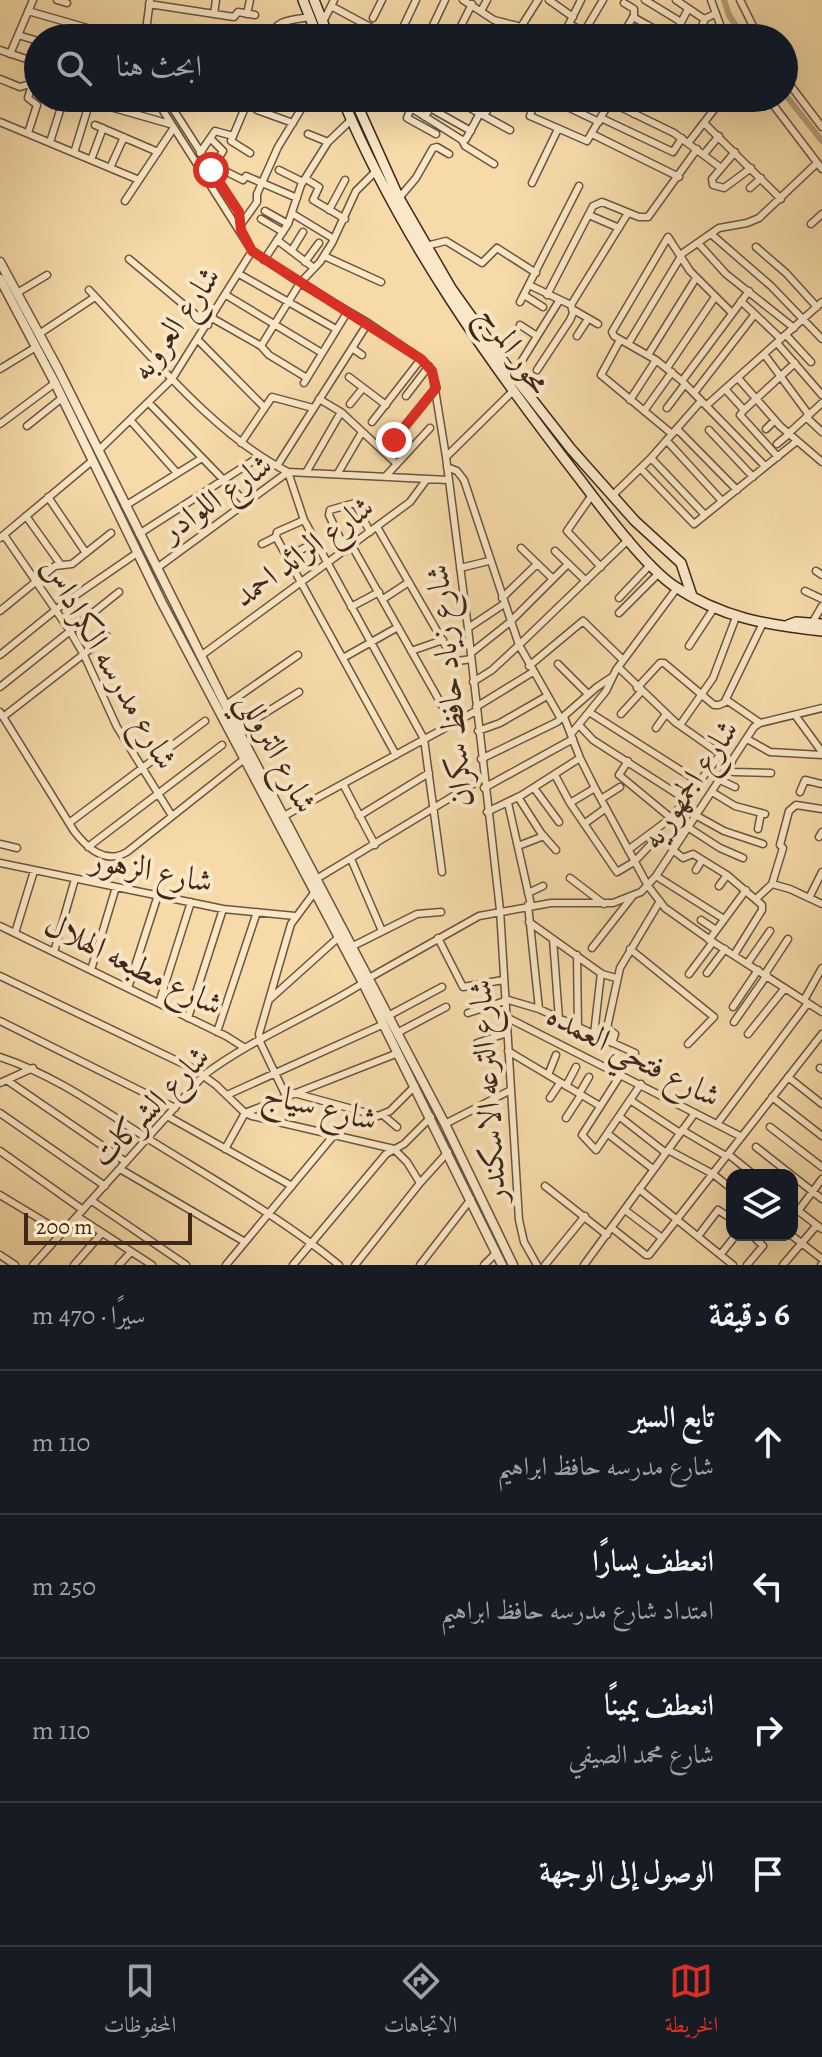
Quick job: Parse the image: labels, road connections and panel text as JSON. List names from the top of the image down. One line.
{"streets":{"main road":["محور المرج"],"street":["شارع العروبه","شارع اللوادر","شارع الرائد احمد","شارع مدرسه الكراداس","شارع زياد حافظ سكران","شارع التروللي","شارع الجمهوريه","شارع الزهور","شارع مطبعه الهلال","شارع فتحي العمده","شارع الترعه الاسكندر","شارع الشركات","شارع سياج"]},"crossings":[["شارع العروبه","شارع التروللي"],["شارع اللوادر","شارع الرائد احمد"],["شارع اللوادر","شارع زياد حافظ سكران"],["شارع اللوادر","شارع التروللي"],["شارع الرائد احمد","شارع التروللي"],["شارع زياد حافظ سكران","شارع الترعه الاسكندر"],["شارع زياد حافظ سكران","شارع الشركات"],["شارع التروللي","شارع الشركات"],["شارع الجمهوريه","شارع الشركات"],["شارع مطبعه الهلال","شارع الشركات"],["شارع فتحي العمده","شارع الترعه الاسكندر"],["شارع الترعه الاسكندر","شارع الشركات"],["شارع الشركات","شارع سياج"]],"scale_bar":"200 m","page":{"search":"ابحث هنا","scale":"200 m","heading":["6 دقيقة","سيرًا · 470 m"],"list":[["تابع السير","شارع مدرسه حافظ ابراهيم","110 m"],["انعطف يسارًا","امتداد شارع مدرسه حافظ ابراهيم","250 m"],["انعطف يمينًا","شارع محمد الصيفي","110 m"],"الوصول إلى الوجهة"],"nav":["الخريطة","الاتجاهات","المحفوظات"]}}
